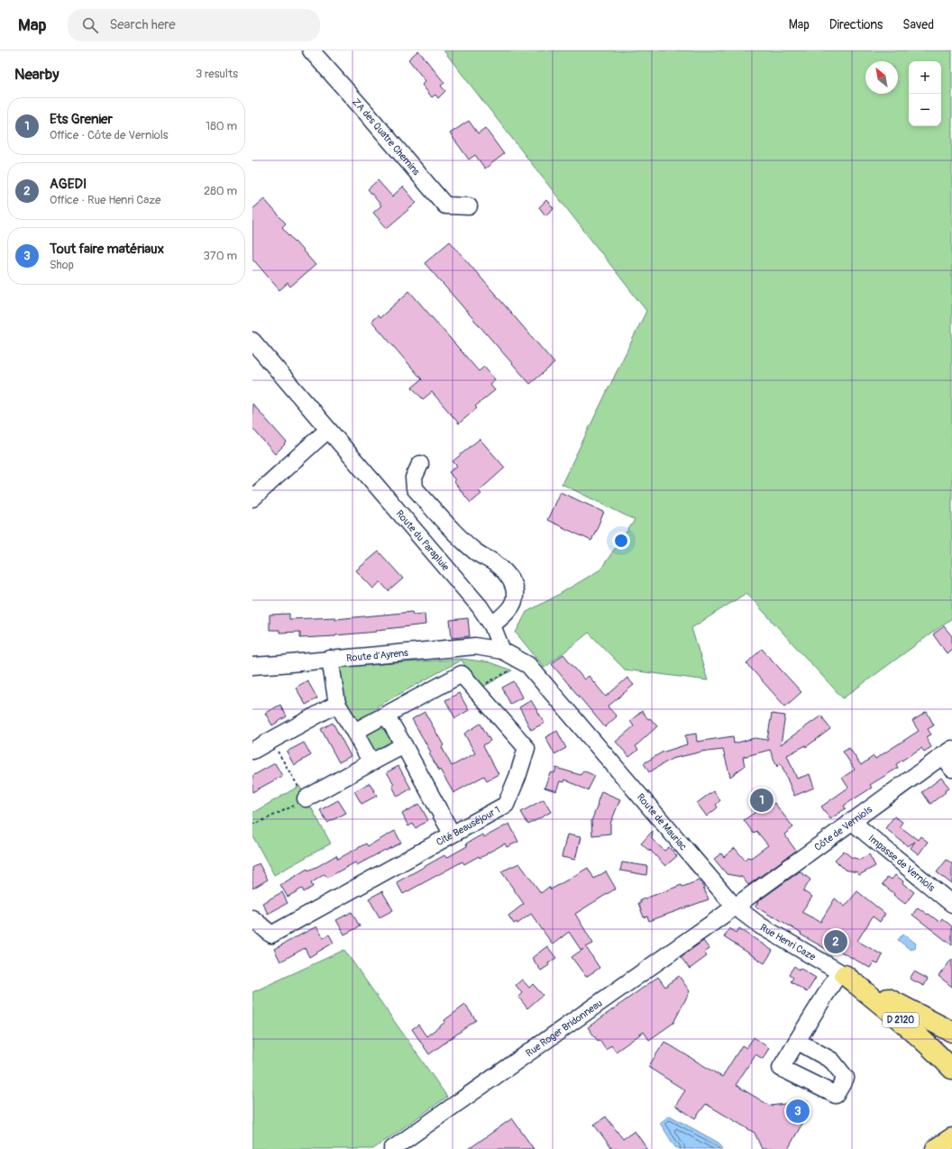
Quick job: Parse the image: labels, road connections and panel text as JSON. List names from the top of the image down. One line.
{"streets":{"highway":["D 2120"],"street":["ZA des Quatre Chemins","Route du Parapluie","Route d'Ayrens","Route de Mauriac","Cité Beauséjour 1","Côte de Verniols","Impasse de Verniols","Rue Henri Caze","Rue Roger Bridonneau"]},"crossings":[["Route du Parapluie","Route d'Ayrens"],["Route de Mauriac","Côte de Verniols"],["Route de Mauriac","Rue Henri Caze"],["Route de Mauriac","Rue Roger Bridonneau"],["Côte de Verniols","Impasse de Verniols"],["Côte de Verniols","Rue Henri Caze"],["Côte de Verniols","Rue Roger Bridonneau"],["Rue Henri Caze","D 2120"],["Rue Henri Caze","Rue Roger Bridonneau"]],"north":"top left","page":{"header":"Map","search":"Search here","nav":["Map","Directions","Saved"],"heading":["Nearby","3 results"],"map_buttons":["+","−"],"list":[{"mark":"1","name":"Ets Grenier","note":"Office · Côte de Verniols","value":"180 m"},{"mark":"2","name":"AGEDI","note":"Office · Rue Henri Caze","value":"280 m"},{"mark":"3","name":"Tout faire matériaux","note":"Shop","value":"370 m"}],"pins":["1","2","3"]}}
